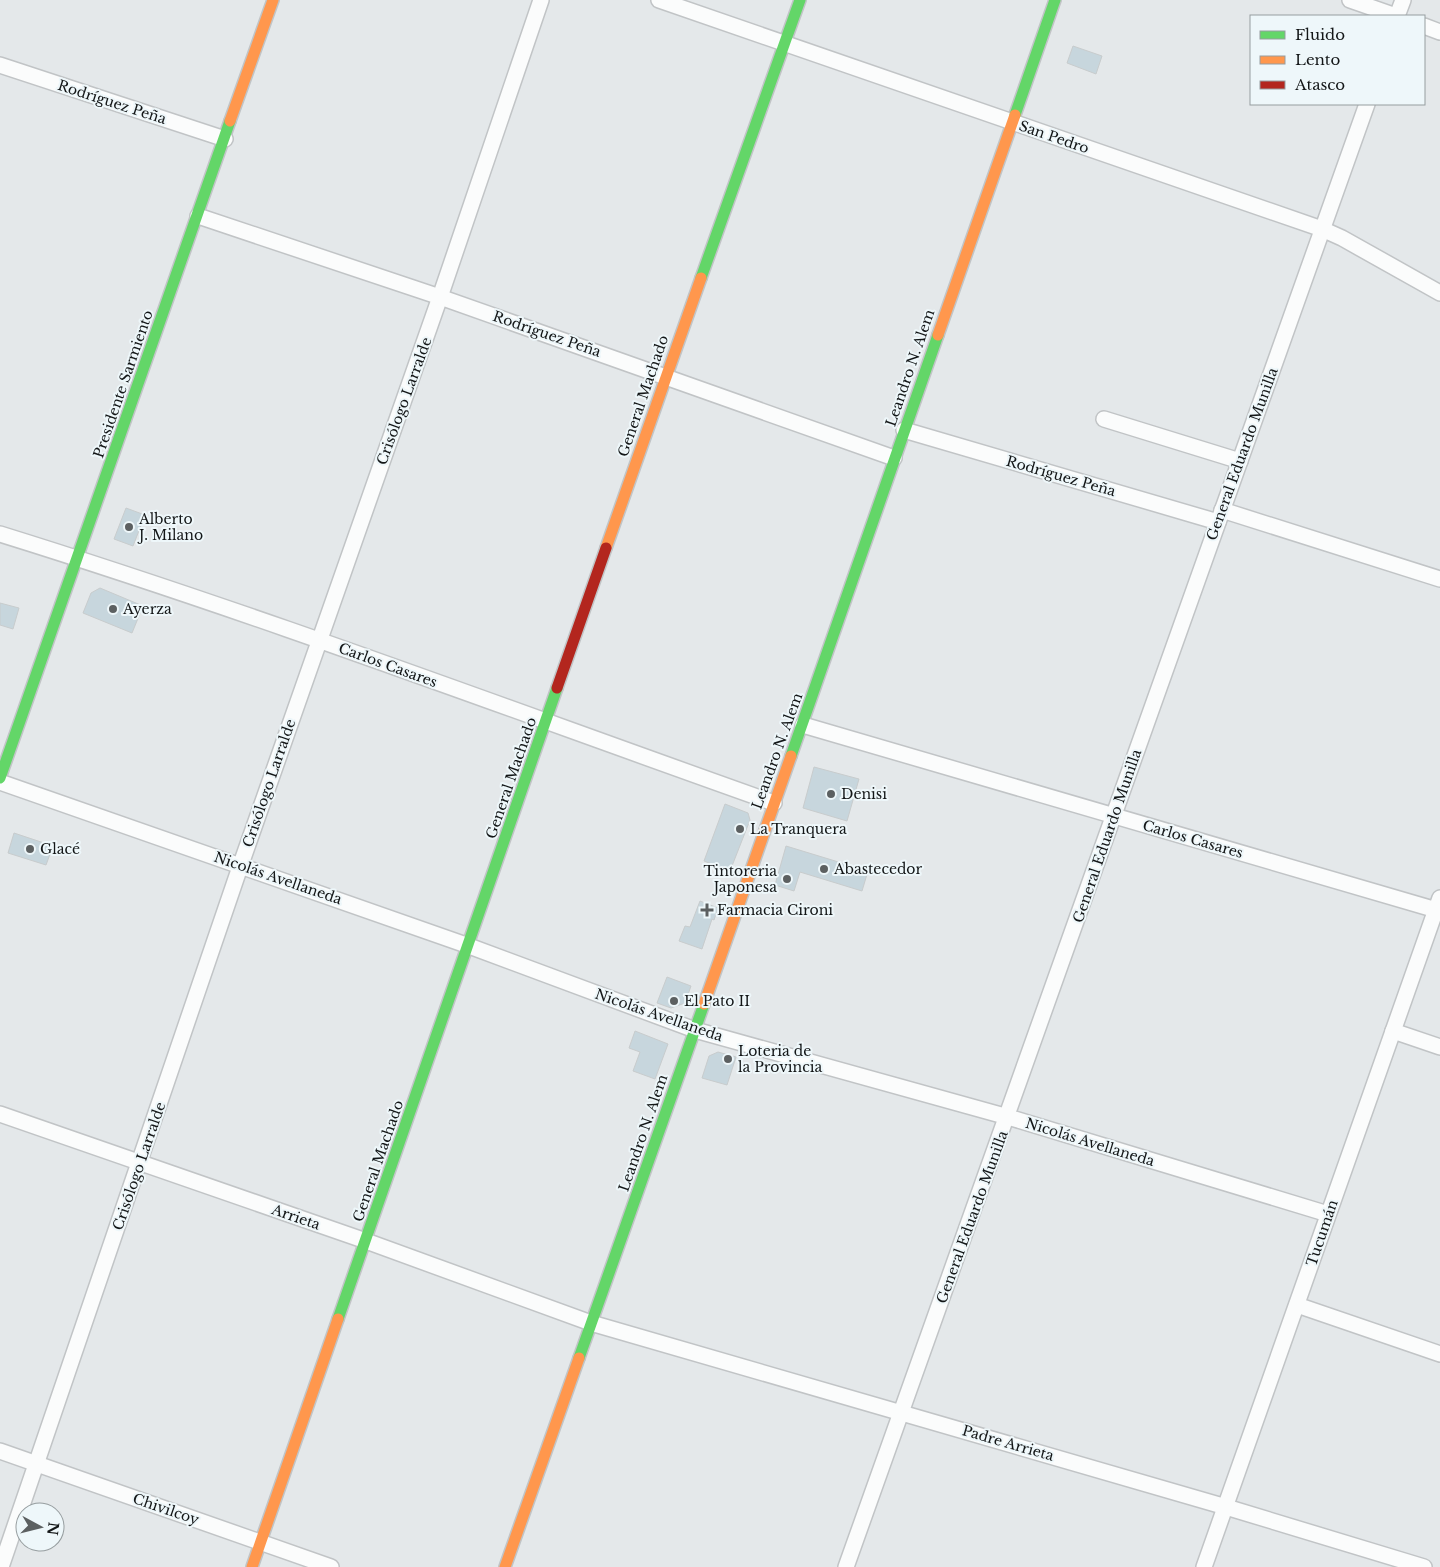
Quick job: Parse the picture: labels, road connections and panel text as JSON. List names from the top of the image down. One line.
{"streets":{"street":["Rodríguez Peña","San Pedro","Leandro N. Alem","Presidente Sarmiento","General Machado","Crisólogo Larralde","General Eduardo Munilla","Carlos Casares","Nicolás Avellaneda","Arrieta","Tucumán","Padre Arrieta","Chivilcoy"]},"crossings":[["Rodríguez Peña","Leandro N. Alem"],["Rodríguez Peña","Presidente Sarmiento"],["Rodríguez Peña","General Machado"],["Rodríguez Peña","Crisólogo Larralde"],["Rodríguez Peña","General Eduardo Munilla"],["San Pedro","Leandro N. Alem"],["San Pedro","General Machado"],["San Pedro","General Eduardo Munilla"],["Leandro N. Alem","Carlos Casares"],["Leandro N. Alem","Nicolás Avellaneda"],["Leandro N. Alem","Arrieta"],["Leandro N. Alem","Padre Arrieta"],["Presidente Sarmiento","Carlos Casares"],["General Machado","Carlos Casares"],["General Machado","Nicolás Avellaneda"],["General Machado","Arrieta"],["General Machado","Chivilcoy"],["Crisólogo Larralde","Carlos Casares"],["Crisólogo Larralde","Nicolás Avellaneda"],["Crisólogo Larralde","Arrieta"],["Crisólogo Larralde","Chivilcoy"],["General Eduardo Munilla","Carlos Casares"],["General Eduardo Munilla","Nicolás Avellaneda"],["General Eduardo Munilla","Padre Arrieta"],["Carlos Casares","Tucumán"],["Nicolás Avellaneda","Tucumán"],["Arrieta","Padre Arrieta"],["Tucumán","Padre Arrieta"]],"places":{"other":["Alberto J. Milano","Ayerza","Denisi","La Tranquera","Glacé","Abastecedor","Tintoreria Japonesa","El Pato II","Loteria de la Provincia"],"health":["Farmacia Cironi"]},"legend":["Fluido","Lento","Atasco"],"north":"right"}
